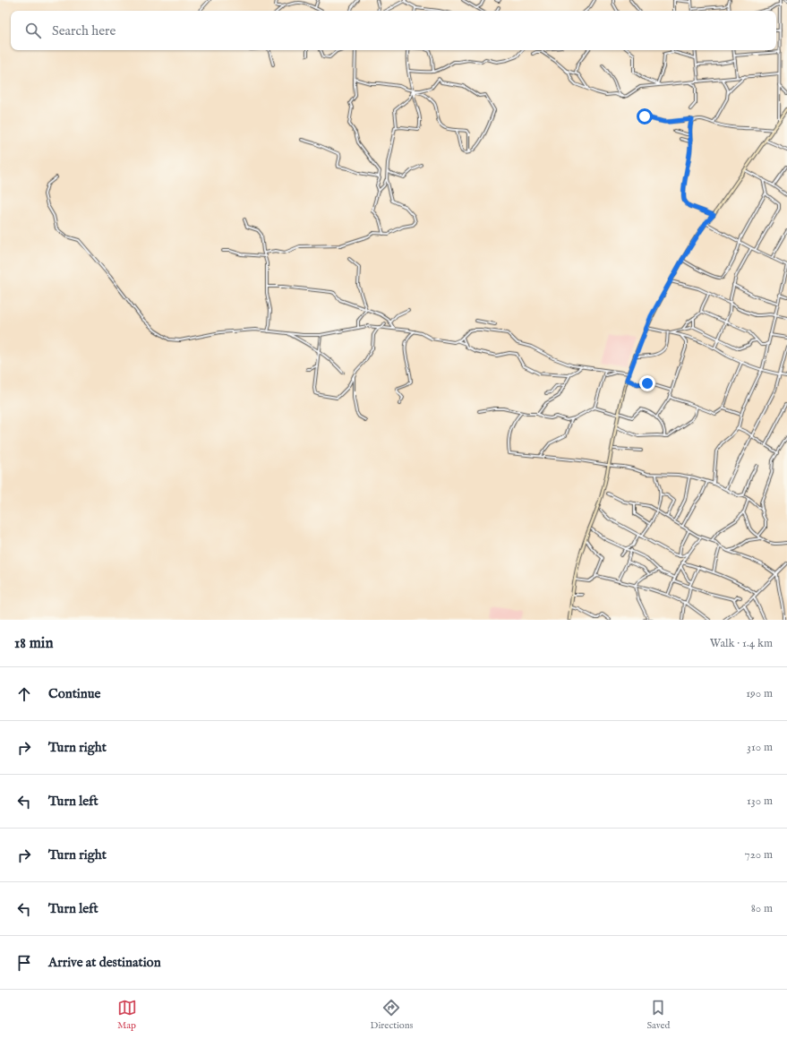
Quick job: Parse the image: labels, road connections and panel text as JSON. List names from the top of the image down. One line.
{"page":{"search":"Search here","heading":["18 min","Walk · 1.4 km"],"list":[["Continue","190 m"],["Turn right","310 m"],["Turn left","130 m"],["Turn right","720 m"],["Turn left","80 m"],"Arrive at destination"],"nav":["Map","Directions","Saved"]}}
